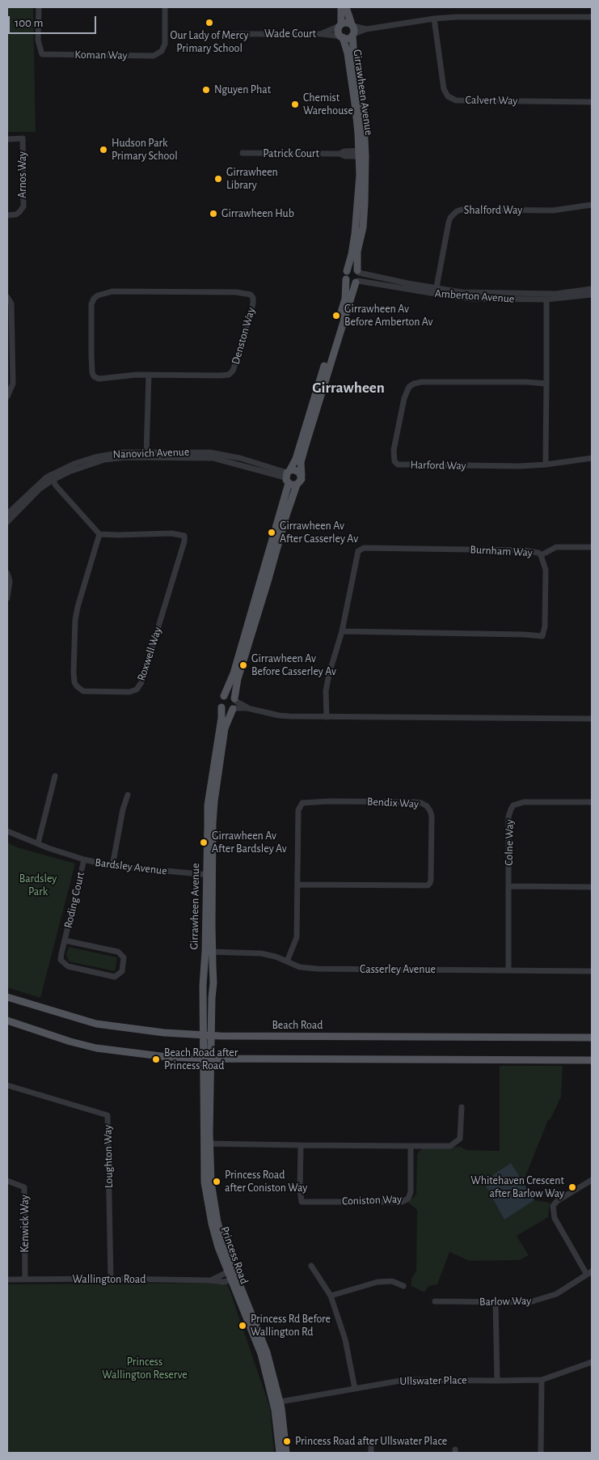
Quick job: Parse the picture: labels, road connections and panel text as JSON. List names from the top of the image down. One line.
{"streets":{"main road":["Girrawheen Avenue","Beach Road","Princess Road"],"street":["Wade Court","Koman Way","Calvert Way","Patrick Court","Arnos Way","Shalford Way","Amberton Avenue","Denston Way","Nanovich Avenue","Harford Way","Burnham Way","Roxwell Way","Bendix Way","Colne Way","Bardsley Avenue","Roding Court","Casserley Avenue","Loughton Way","Coniston Way","Kenwick Way","Wallington Road","Barlow Way","Ullswater Place"]},"crossings":[["Wade Court","Girrawheen Avenue"],["Girrawheen Avenue","Patrick Court"],["Girrawheen Avenue","Amberton Avenue"],["Girrawheen Avenue","Nanovich Avenue"],["Girrawheen Avenue","Bardsley Avenue"],["Girrawheen Avenue","Casserley Avenue"],["Girrawheen Avenue","Beach Road"],["Girrawheen Avenue","Princess Road"],["Shalford Way","Amberton Avenue"],["Bendix Way","Casserley Avenue"],["Colne Way","Casserley Avenue"],["Bardsley Avenue","Roding Court"],["Loughton Way","Wallington Road"],["Kenwick Way","Wallington Road"],["Princess Road","Wallington Road"],["Princess Road","Ullswater Place"]],"districts":["Girrawheen"],"parks":["Bardsley Park","Princess Wallington Reserve"],"places":["Our Lady of Mercy Primary School","Nguyen Phat","Chemist Warehouse","Hudson Park Primary School","Girrawheen Library","Girrawheen Hub","Girrawheen Av Before Amberton Av","Girrawheen Av After Casserley Av","Girrawheen Av Before Casserley Av","Girrawheen Av After Bardsley Av","Beach Road after Princess Road","Princess Road after Coniston Way","Whitehaven Crescent after Barlow Way","Princess Rd Before Wallington Rd","Princess Road after Ullswater Place"],"scale_bar":"100 m"}
